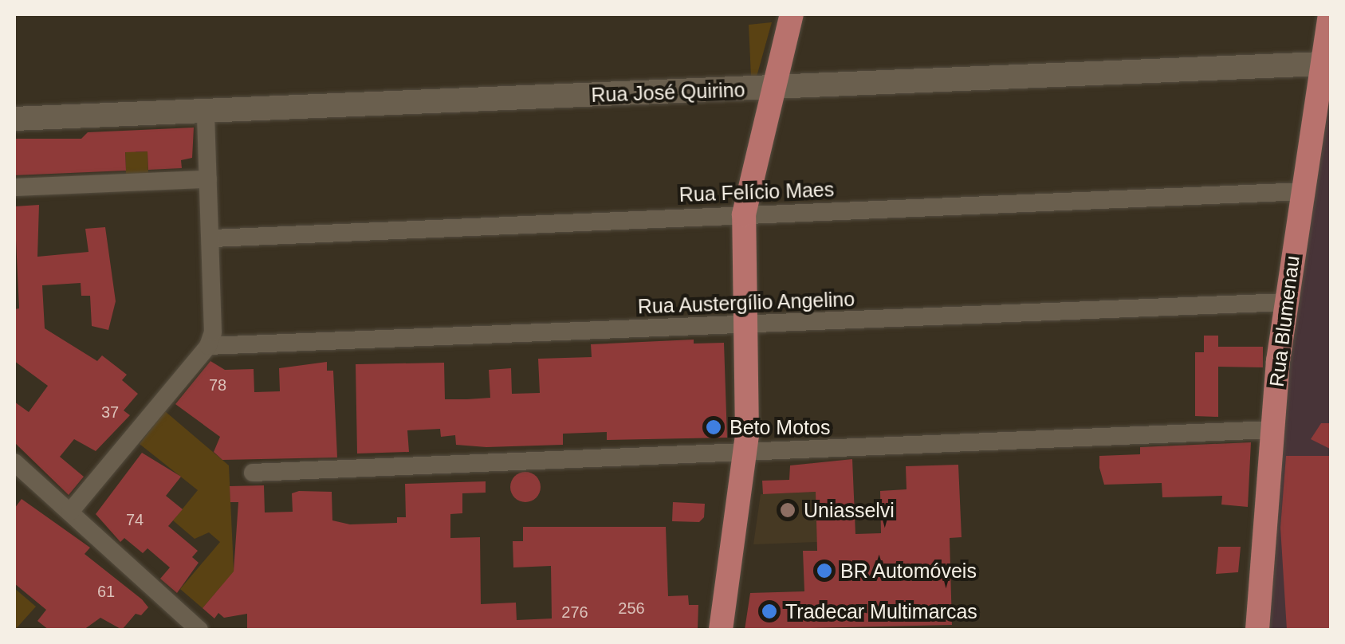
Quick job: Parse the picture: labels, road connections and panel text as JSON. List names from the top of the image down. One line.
{"streets":{"main road":["Rua José Quirino","Rua Blumenau"],"street":["Rua Felício Maes","Rua Austergílio Angelino"]},"crossings":[["Rua José Quirino","Rua Blumenau"],["Rua Felício Maes","Rua Blumenau"],["Rua Austergílio Angelino","Rua Blumenau"]],"places":["Beto Motos","Uniasselvi","BR Automóveis","Tradecar Multimarcas"],"house_numbers":["78","37","74","61","256","276"]}
